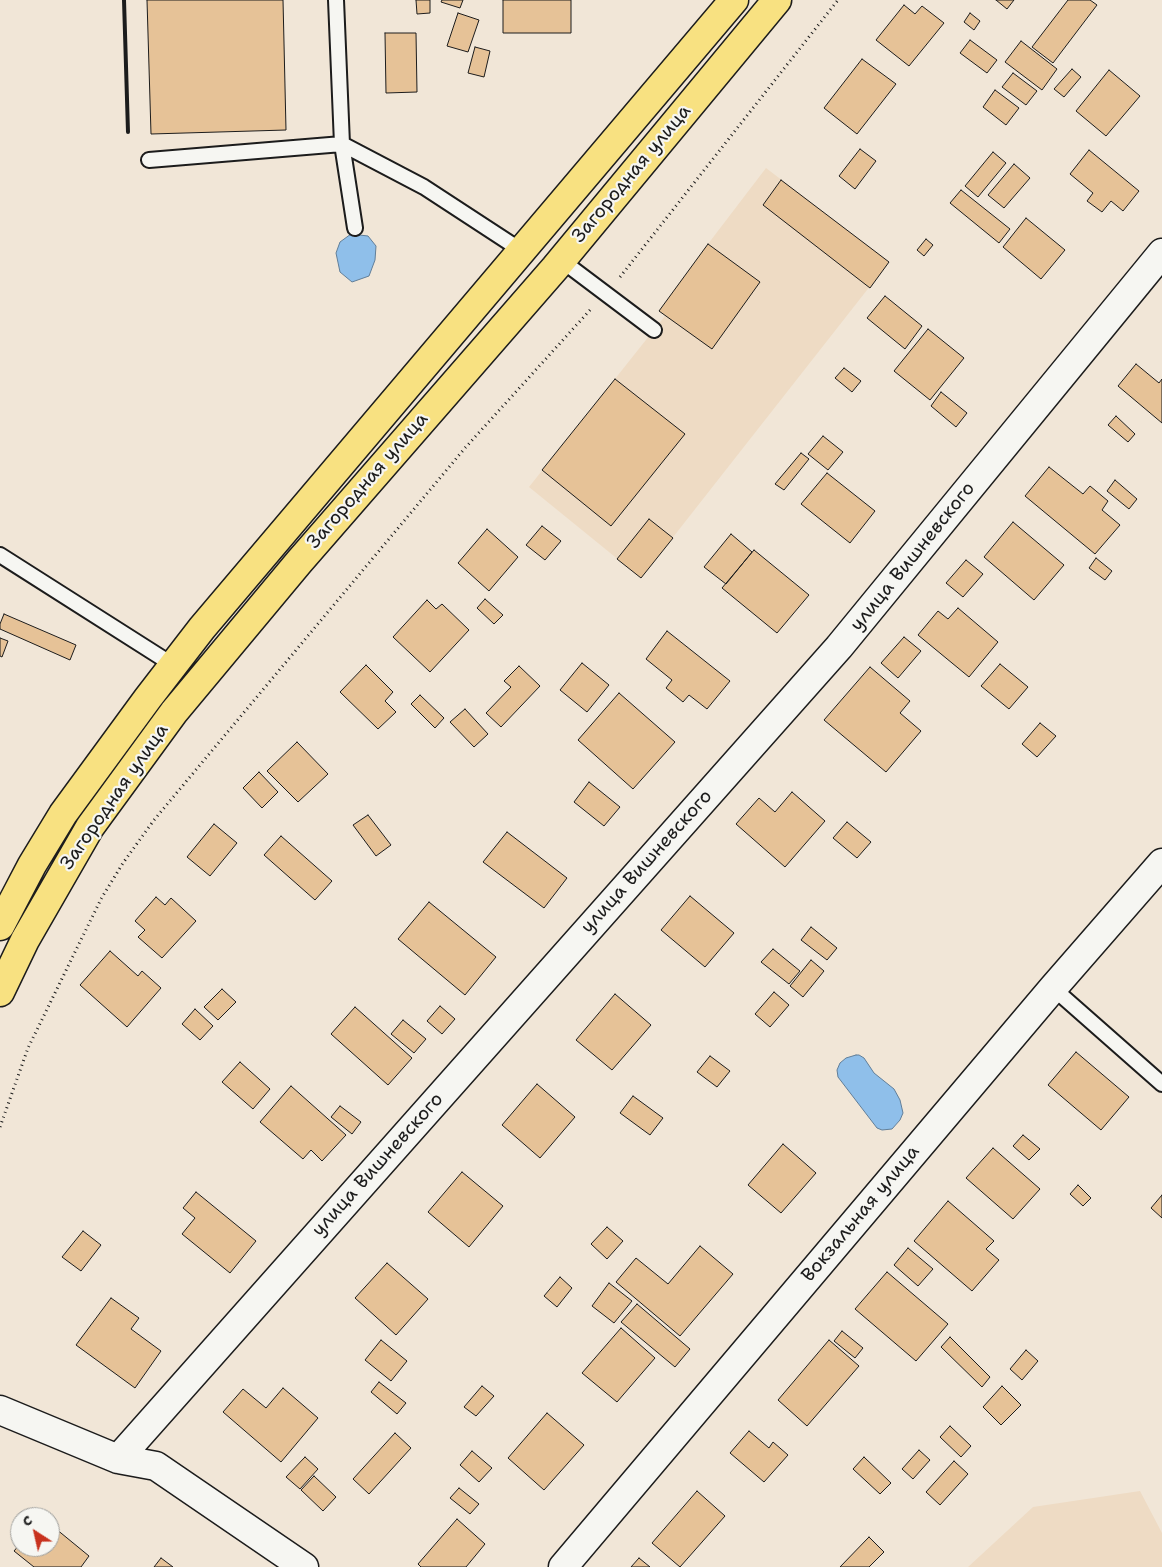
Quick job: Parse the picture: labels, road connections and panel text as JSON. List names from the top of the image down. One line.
{"streets":{"highway":["Загородная улица"],"street":["улица Вишневского","Вокзальная улица"]},"north":"top left"}
